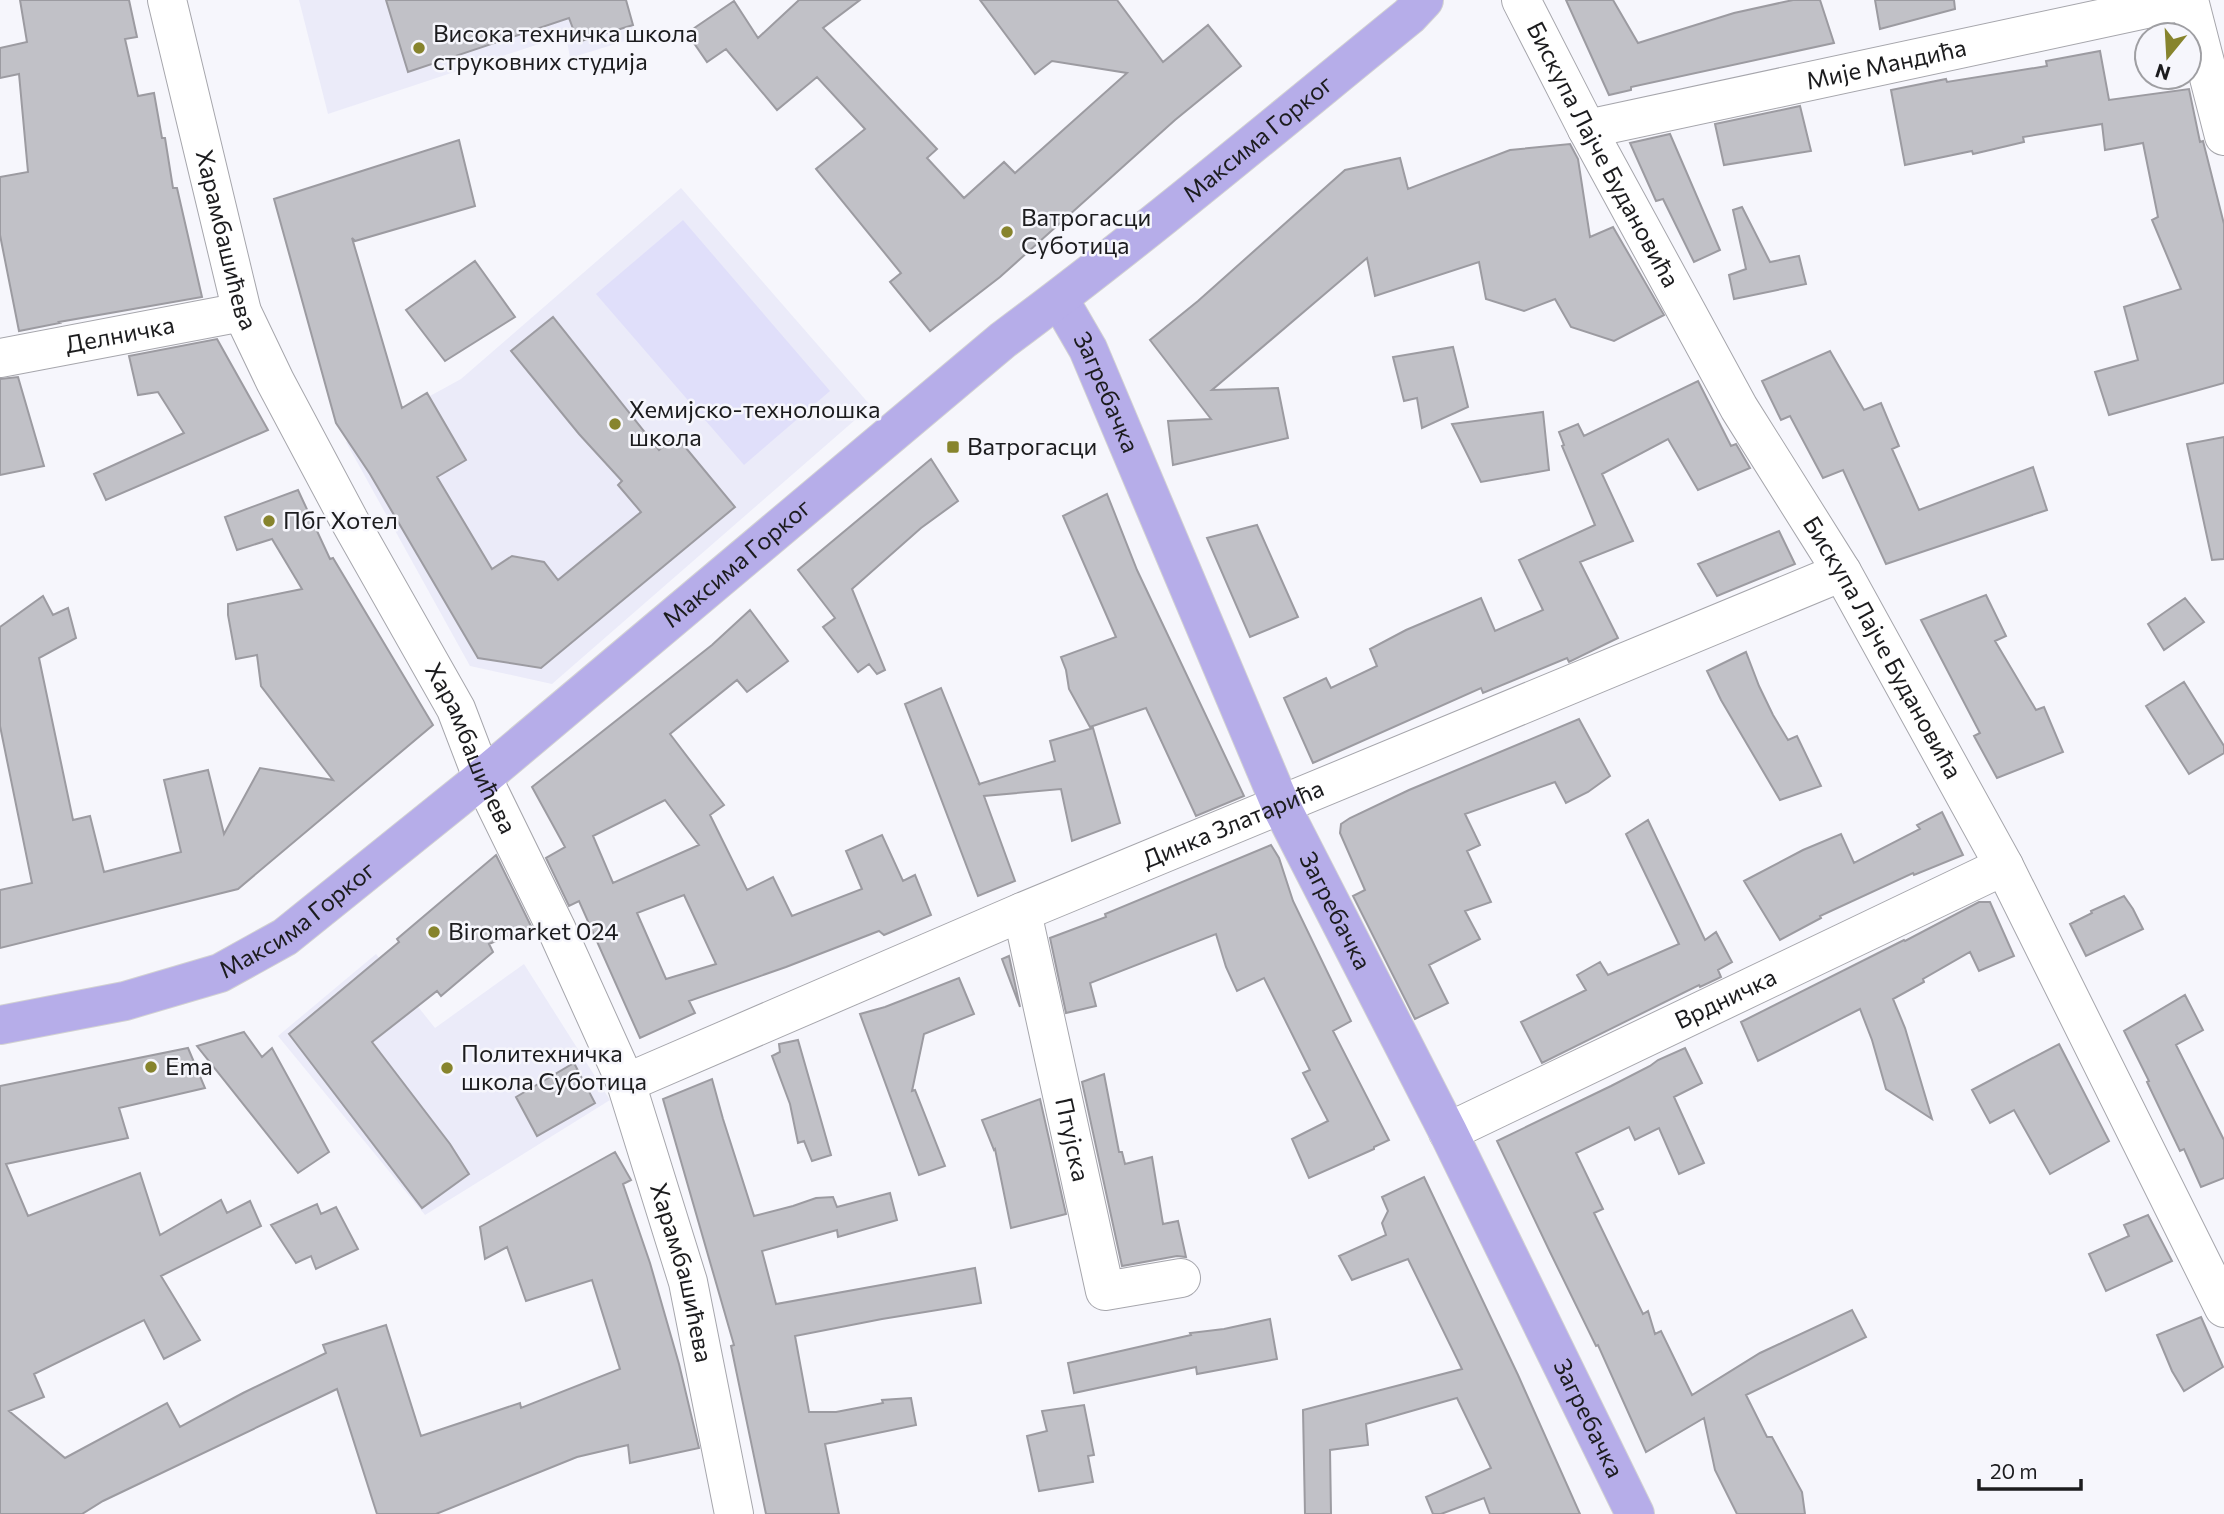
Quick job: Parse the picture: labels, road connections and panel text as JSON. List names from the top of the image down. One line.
{"streets":{"main road":["Максима Горког","Загребачка"],"street":["Мије Мандића","Бискупа Лајче Будановића","Харамбашићева","Делничка","Динка Златарића","Врдничка","Птујска"]},"crossings":[["Мије Мандића","Бискупа Лајче Будановића"],["Максима Горког","Харамбашићева"],["Максима Горког","Загребачка"],["Бискупа Лајче Будановића","Динка Златарића"],["Бискупа Лајче Будановића","Врдничка"],["Харамбашићева","Делничка"],["Харамбашићева","Динка Златарића"],["Загребачка","Динка Златарића"],["Загребачка","Врдничка"],["Динка Златарића","Птујска"]],"places":{"other":["Висока техничка школа струковних студија","Ватрогасци Суботица","Хемијско-технолошка школа","Пбг Хотел","Biromarket 024","Ema","Политехничка школа Суботица"],"transit":["Ватрогасци"]},"scale_bar":"20 m","north":"bottom"}
